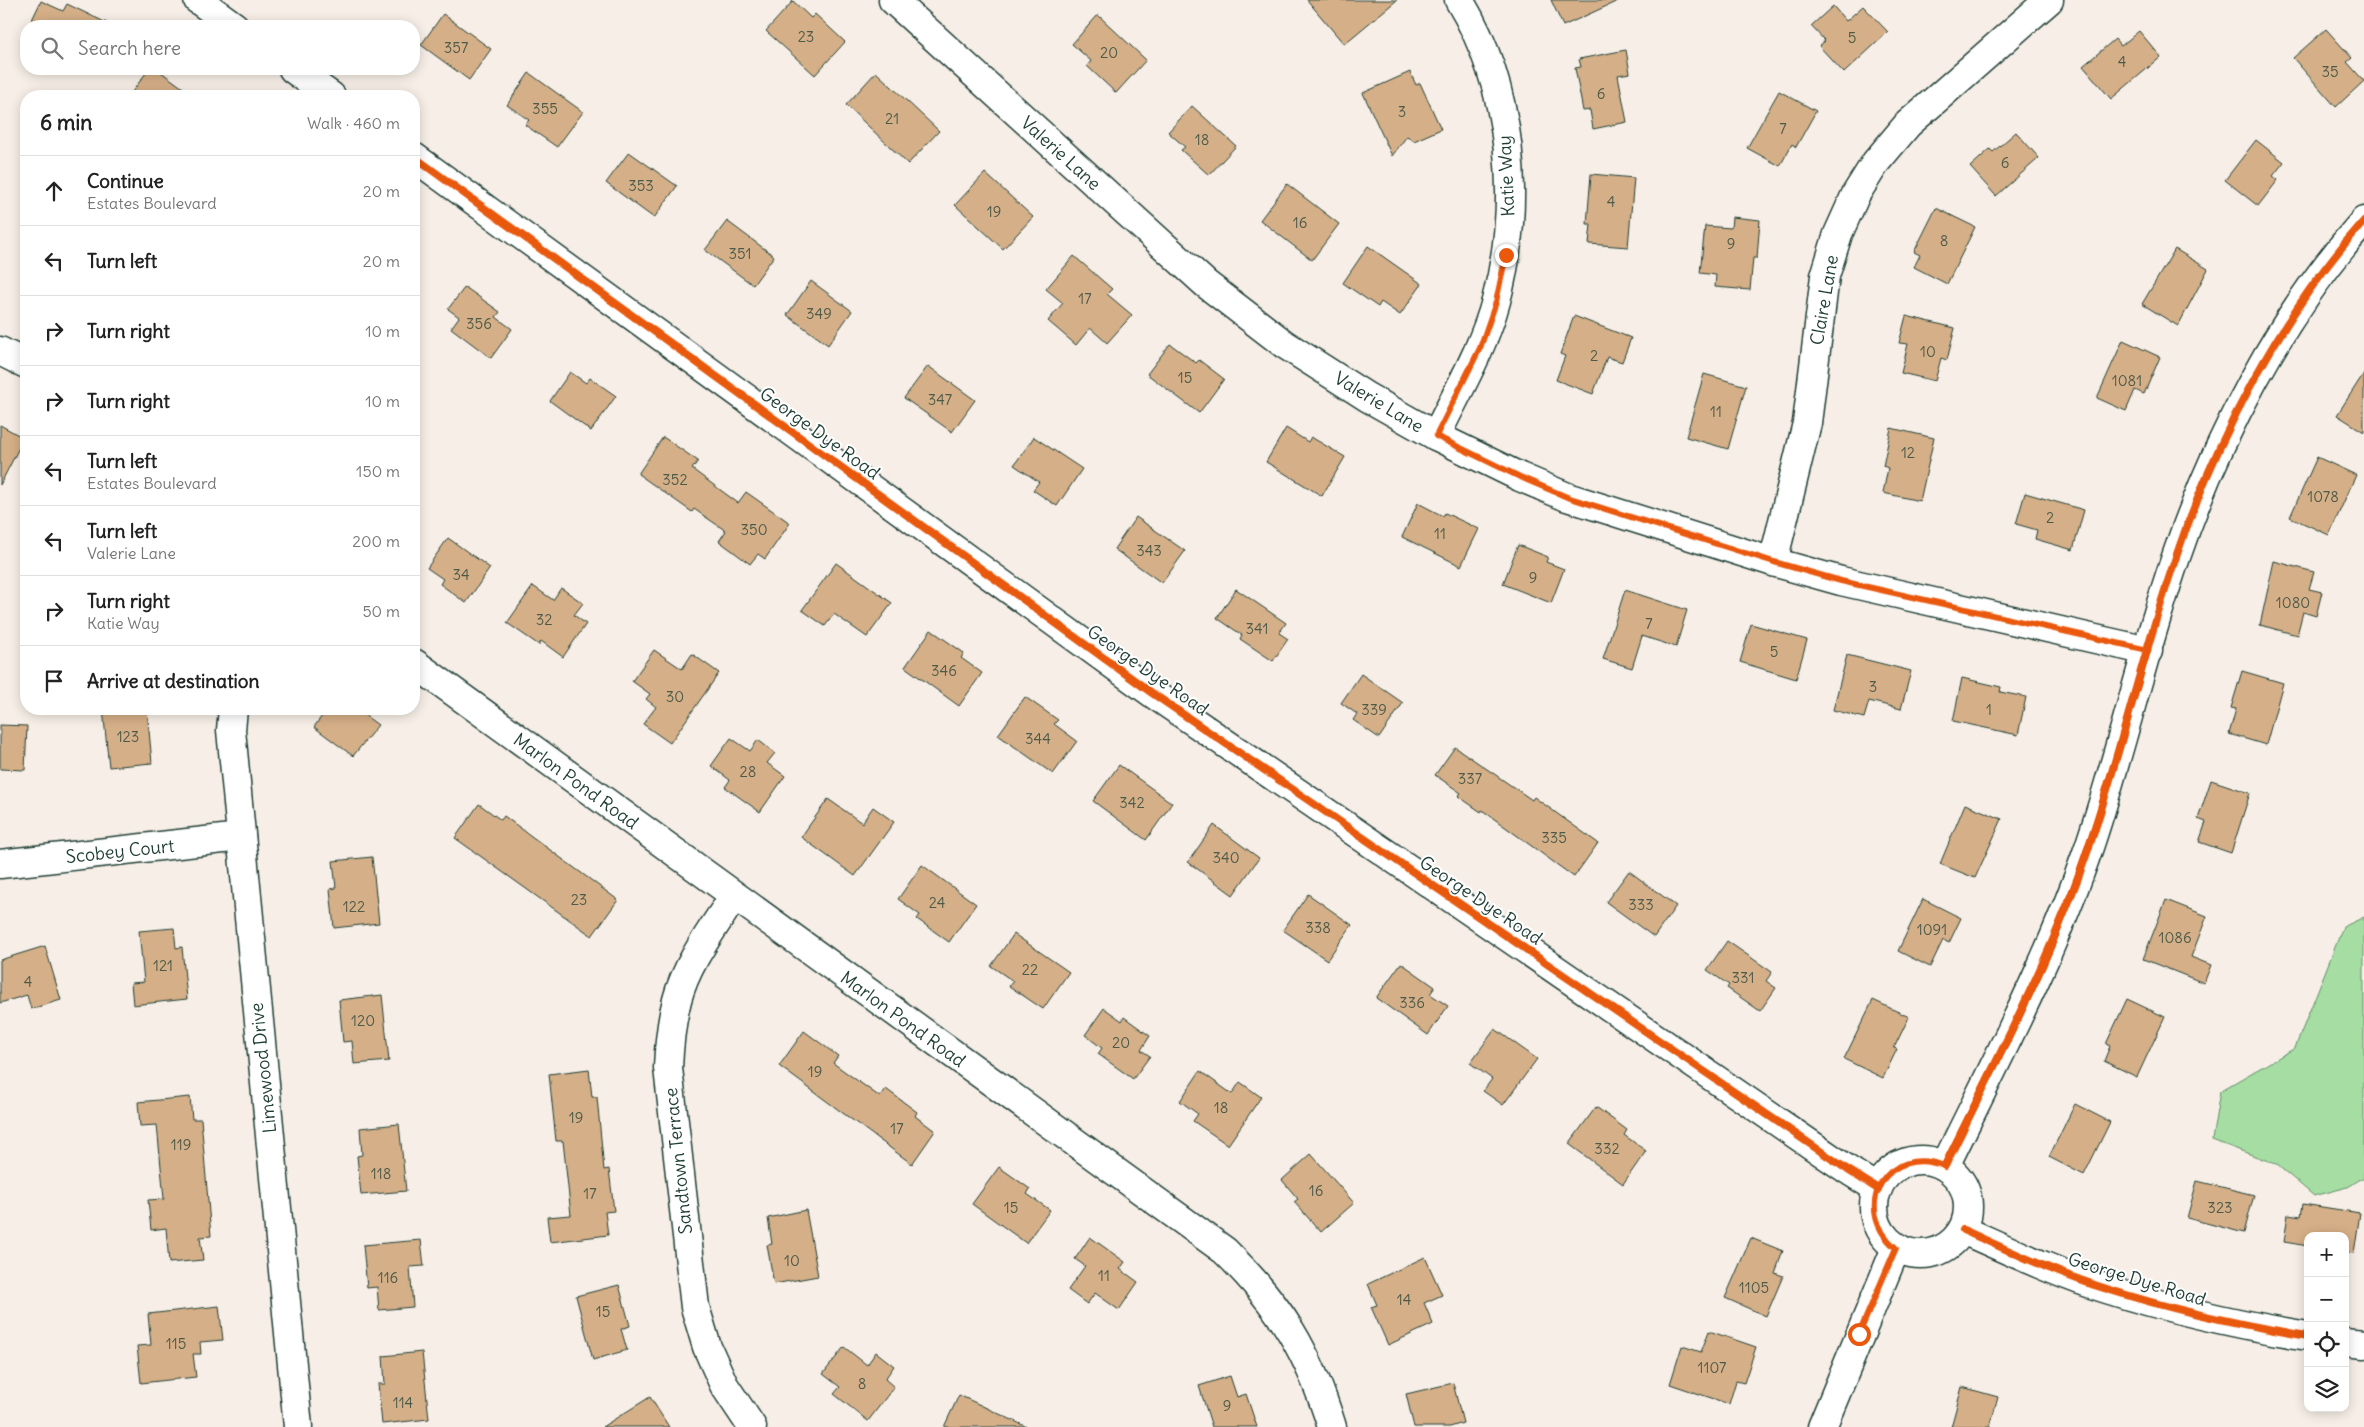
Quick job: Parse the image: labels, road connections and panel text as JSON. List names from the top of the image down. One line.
{"streets":{"street":["Valerie Lane","Katie Way","Claire Lane","George Dye Road","Marlon Pond Road","Scobey Court","Limewood Drive","Sandtown Terrace"]},"crossings":[["Valerie Lane","Katie Way"],["Valerie Lane","Claire Lane"],["Marlon Pond Road","Sandtown Terrace"],["Scobey Court","Limewood Drive"]],"house_numbers":["23","5","357","20","4","35","6","355","3","21","7","18","6","353","4","19","16","8","9","351","17","349","356","10","2","15","1081","347","11","12","352","1078","2","350","11","343","34","9","1080","32","7","341","5","346","3","30","339","1","123","344","28","337","342","335","340","23","24","333","122","338","1091","1086","121","22","331","4","336","120","20","19","18","19","17","119","332","118","16","17","15","323","10","11","116","1105","14","15","115","1107","8","114","9"],"page":{"search":"Search here","heading":["6 min","Walk · 460 m"],"list":[["Continue","Estates Boulevard","20 m"],["Turn left","20 m"],["Turn right","10 m"],["Turn right","10 m"],["Turn left","Estates Boulevard","150 m"],["Turn left","Valerie Lane","200 m"],["Turn right","Katie Way","50 m"],"Arrive at destination"],"map_buttons":["+","−"]}}
